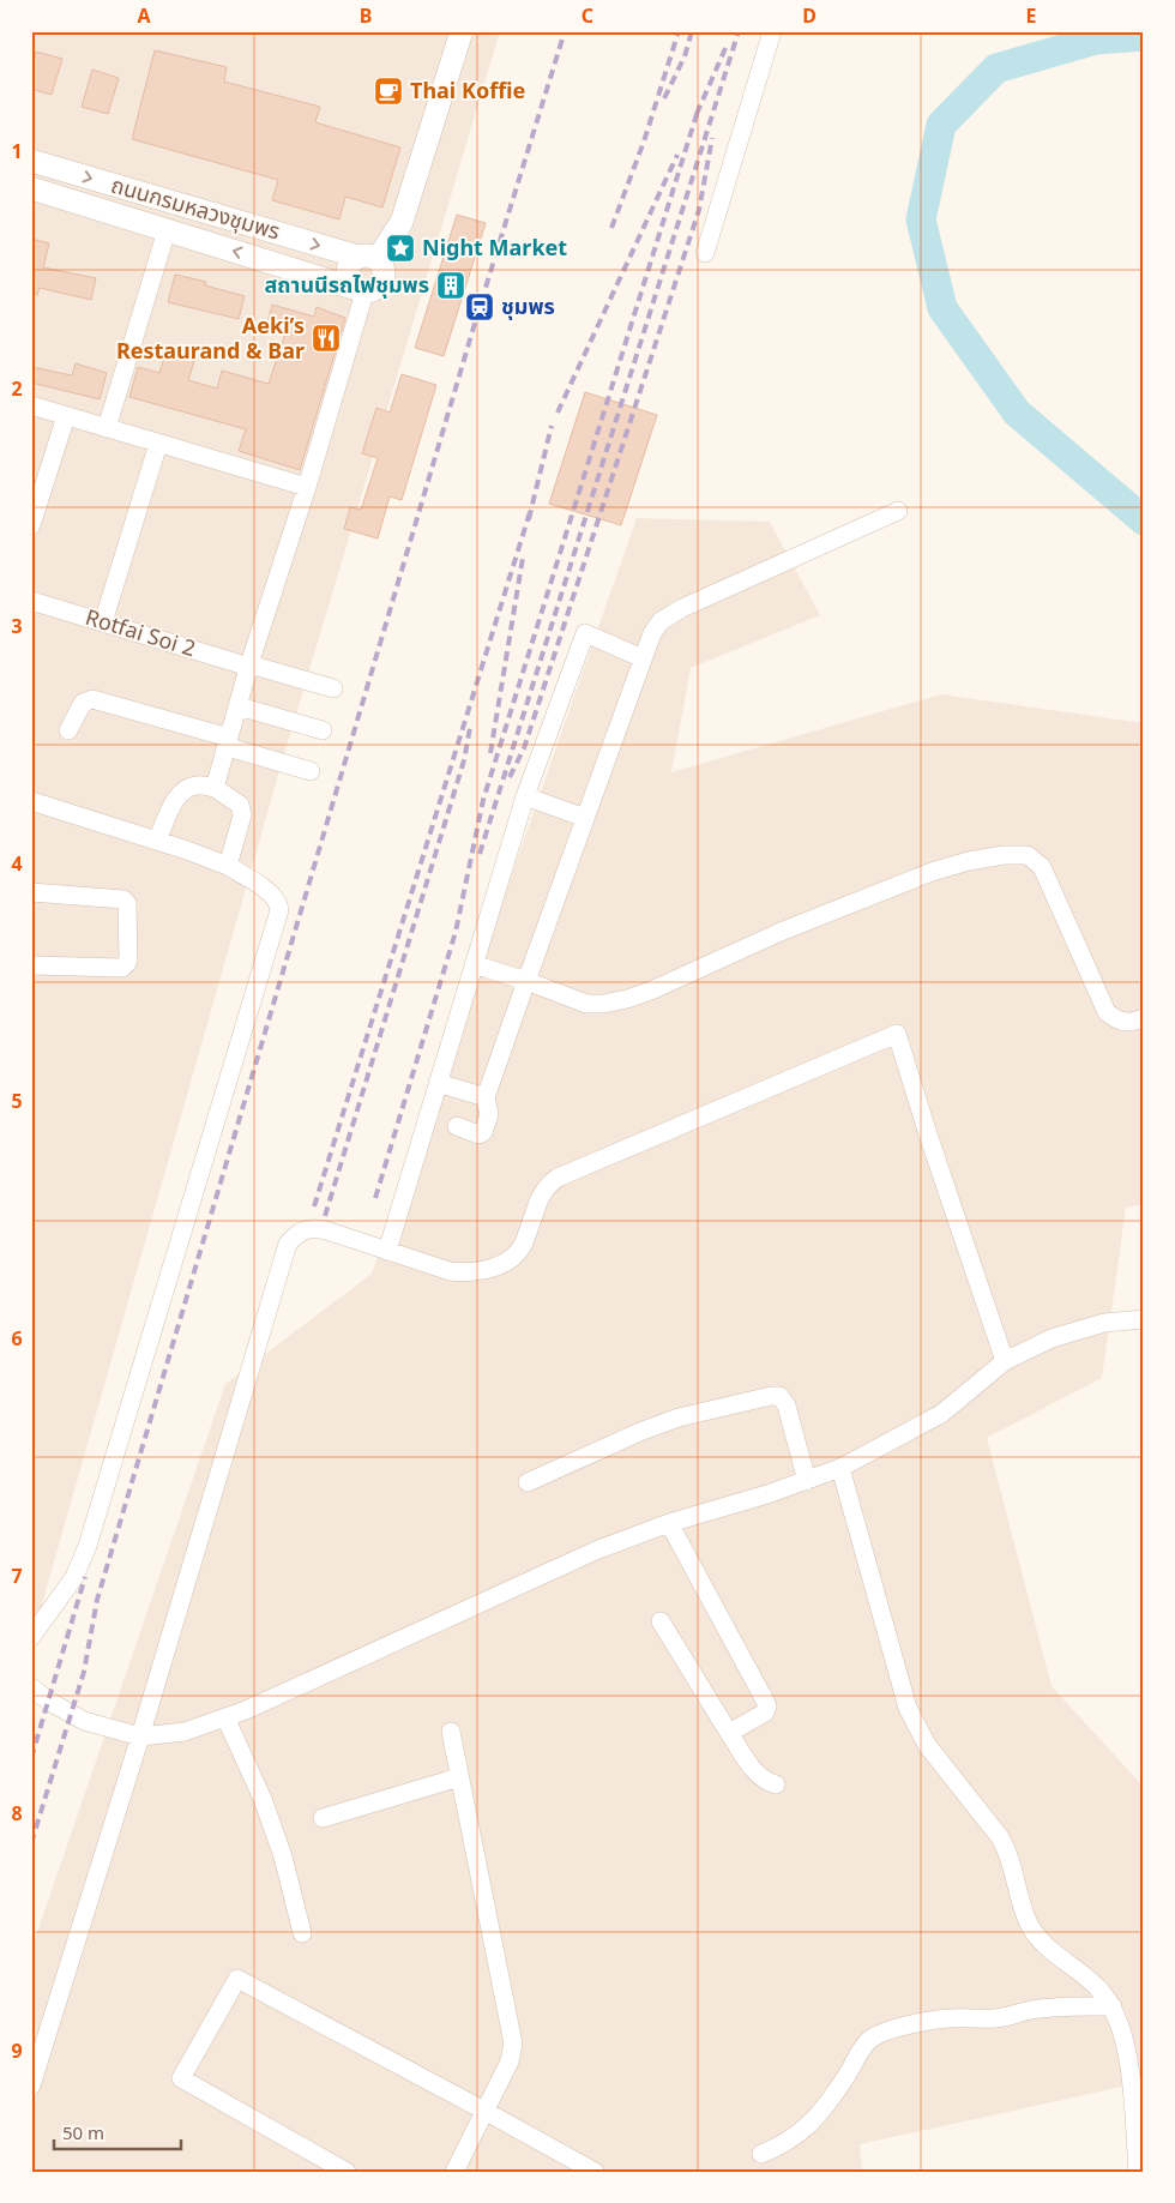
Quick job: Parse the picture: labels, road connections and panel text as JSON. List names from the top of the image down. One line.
{"streets":{"street":["ถนนกรมหลวงชุมพร","Rotfai Soi 2"]},"places":{"cafe":["Thai Koffie"],"place":["Night Market"],"building":["สถานนีรถไฟชุมพร"],"station":["ชุมพร"],"restaurant":["Aeki’s Restaurand & Bar"]},"scale_bar":"50 m","grid":{"columns":["A","B","C","D","E"],"rows":["1","2","3","4","5","6","7","8","9"]}}
